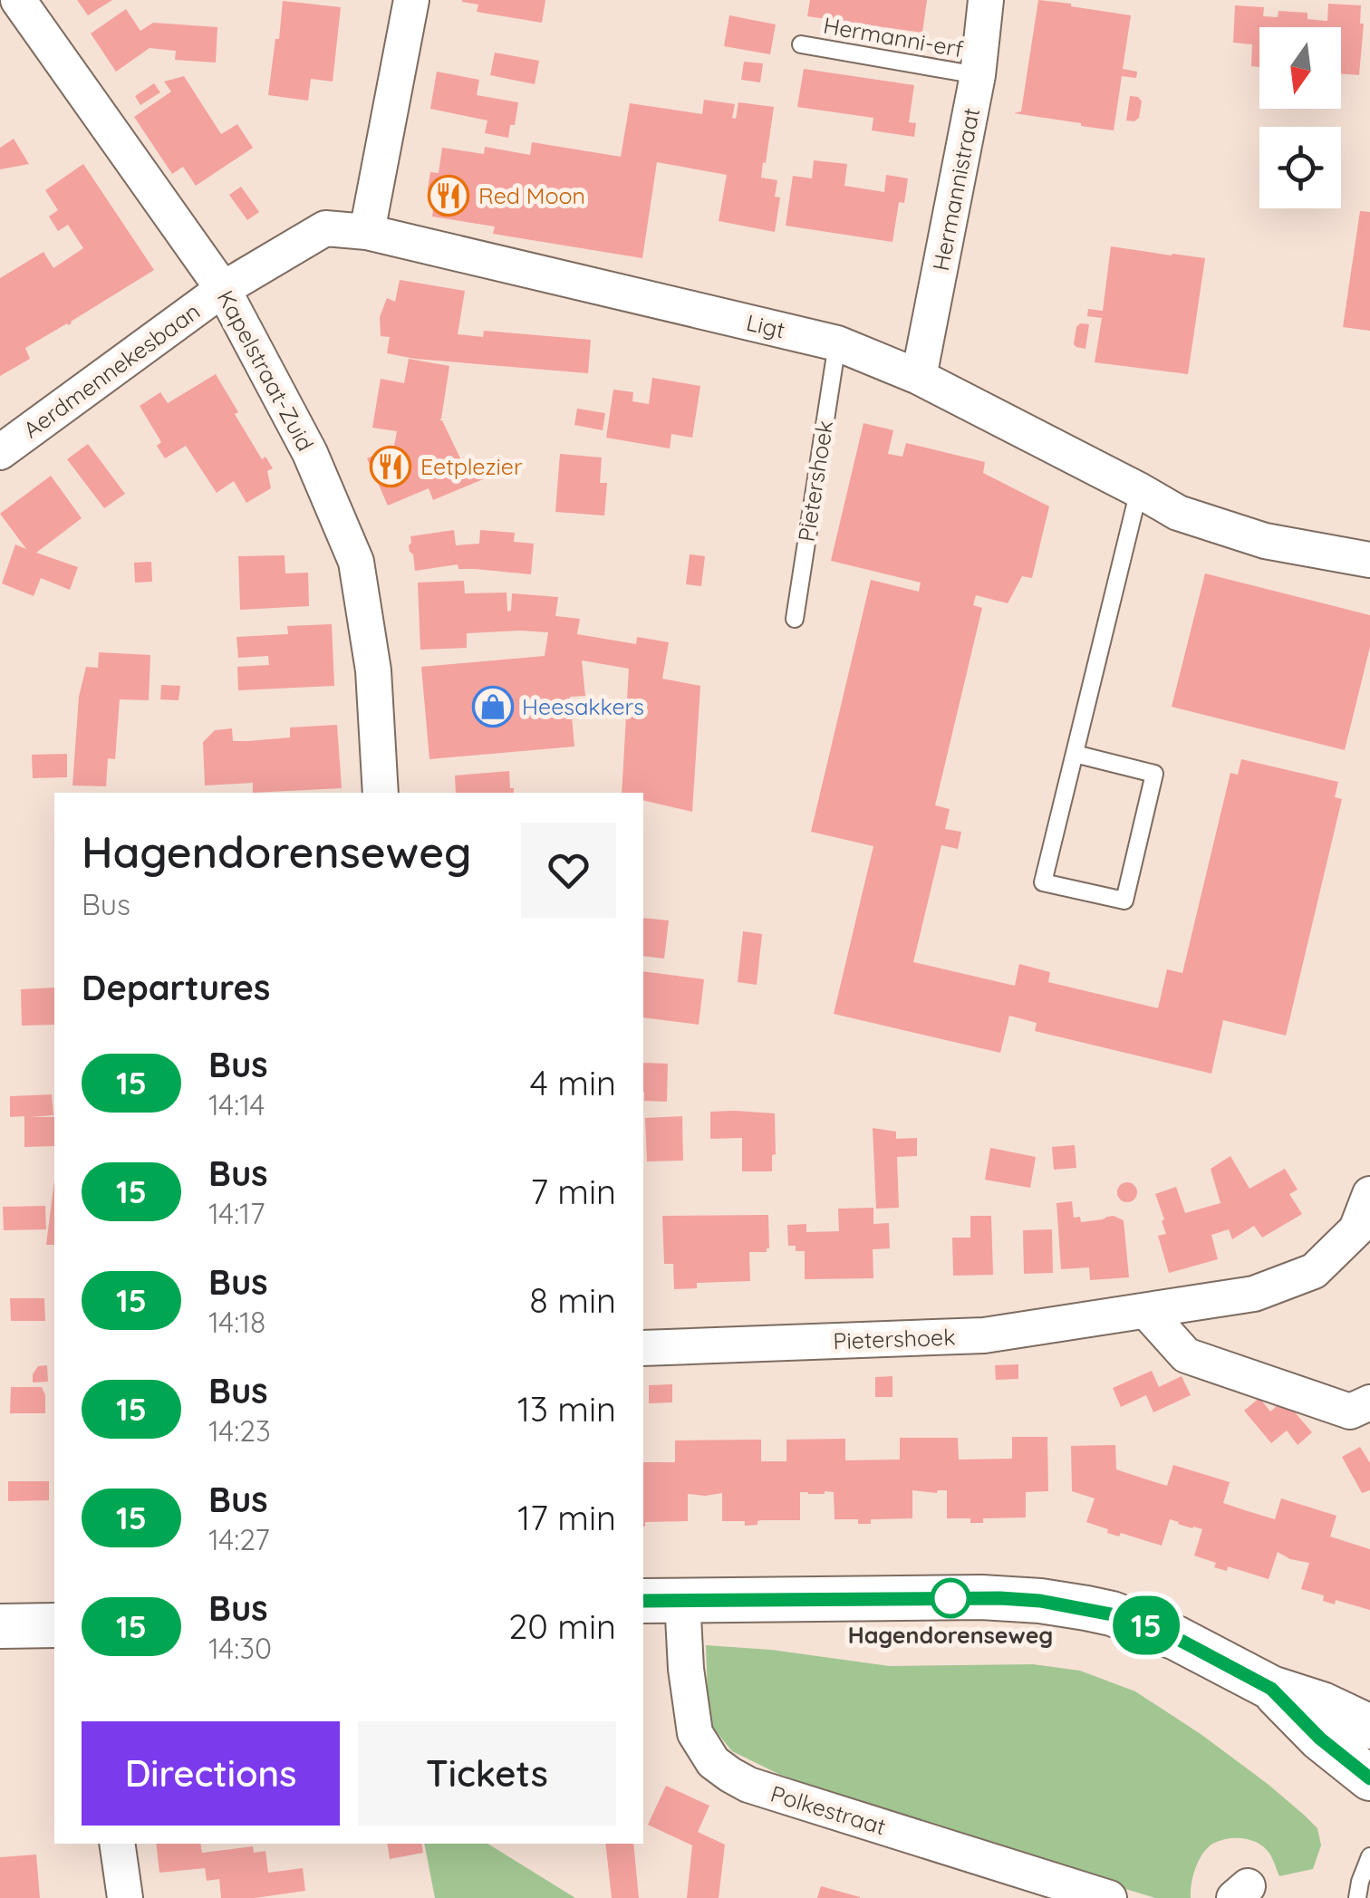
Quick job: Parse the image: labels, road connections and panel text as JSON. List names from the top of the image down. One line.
{"streets":{"street":["Hermannistraat","Ligt","Aerdmennekesbaan","Kapelstraat-Zuid","Pietershoek","Polkestraat"],"lane":["Hermanni-erf"]},"crossings":[["Hermanni-erf","Hermannistraat"],["Hermannistraat","Ligt"],["Ligt","Aerdmennekesbaan"],["Ligt","Kapelstraat-Zuid"],["Ligt","Pietershoek"],["Aerdmennekesbaan","Kapelstraat-Zuid"]],"places":{"restaurant":["Red Moon","Eetplezier"],"shop":["Heesakkers"],"other":["Hagendorenseweg"]},"lines":["bus line 15"],"north":"bottom","page":{"on_map":"15","heading":[["Hagendorenseweg","Bus"],"Departures"],"list":[{"mark":"15","name":"Bus","note":"14:14","value":"4 min"},{"mark":"15","name":"Bus","note":"14:17","value":"7 min"},{"mark":"15","name":"Bus","note":"14:18","value":"8 min"},{"mark":"15","name":"Bus","note":"14:23","value":"13 min"},{"mark":"15","name":"Bus","note":"14:27","value":"17 min"},{"mark":"15","name":"Bus","note":"14:30","value":"20 min"}],"buttons":["Directions","Tickets"]}}
